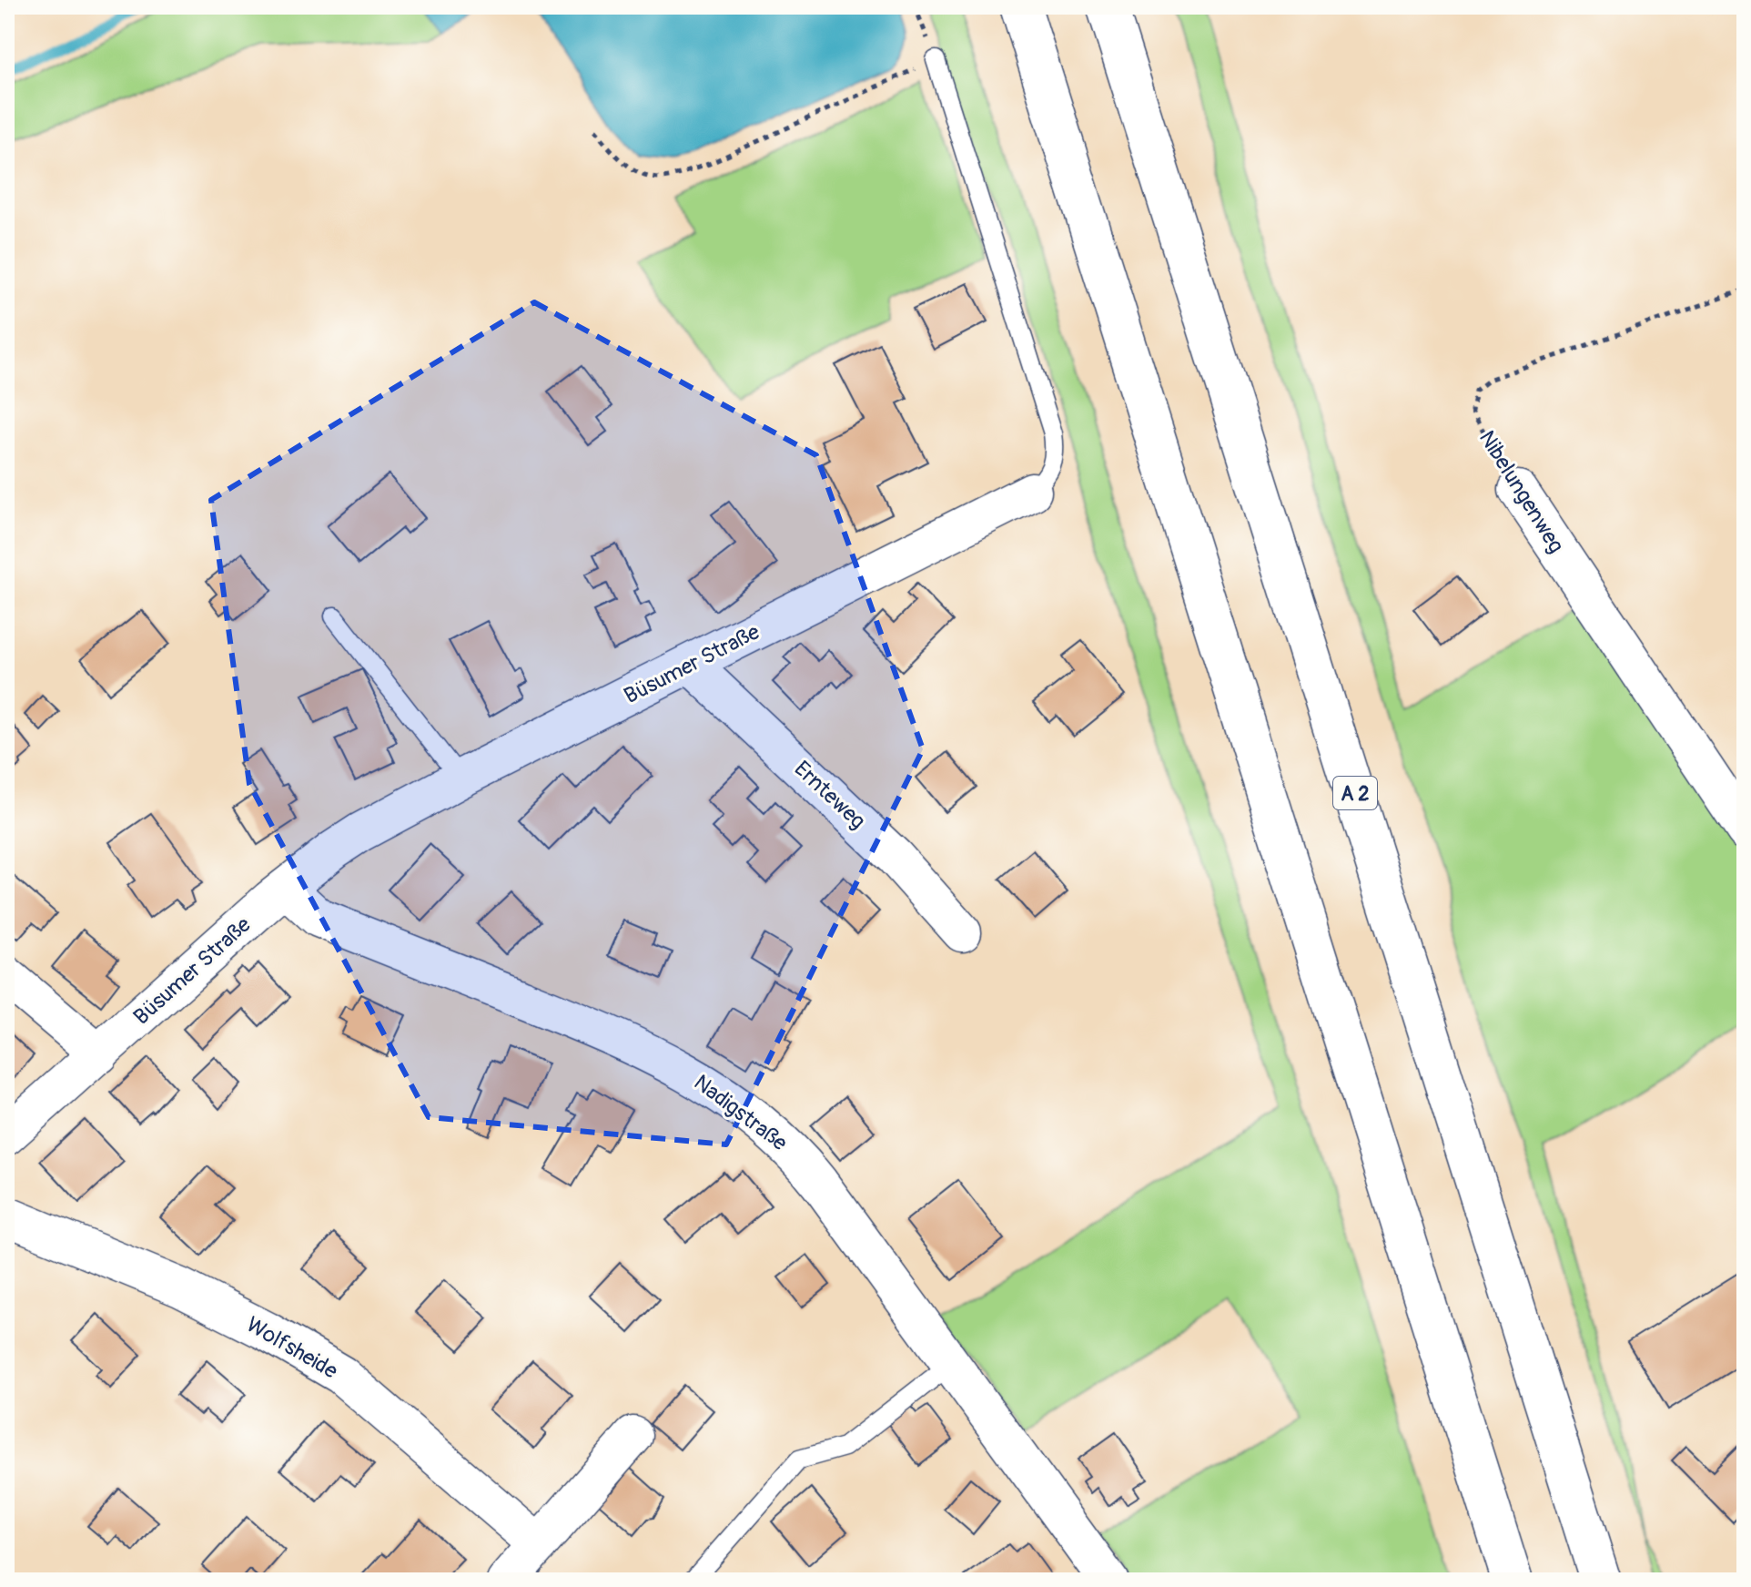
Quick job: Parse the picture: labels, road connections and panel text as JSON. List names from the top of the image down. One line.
{"streets":{"highway":["A 2"],"street":["Nibelungenweg","Büsumer Straße","Ernteweg","Nadigstraße","Wolfsheide"]},"crossings":[["Büsumer Straße","Ernteweg"],["Büsumer Straße","Nadigstraße"]]}
